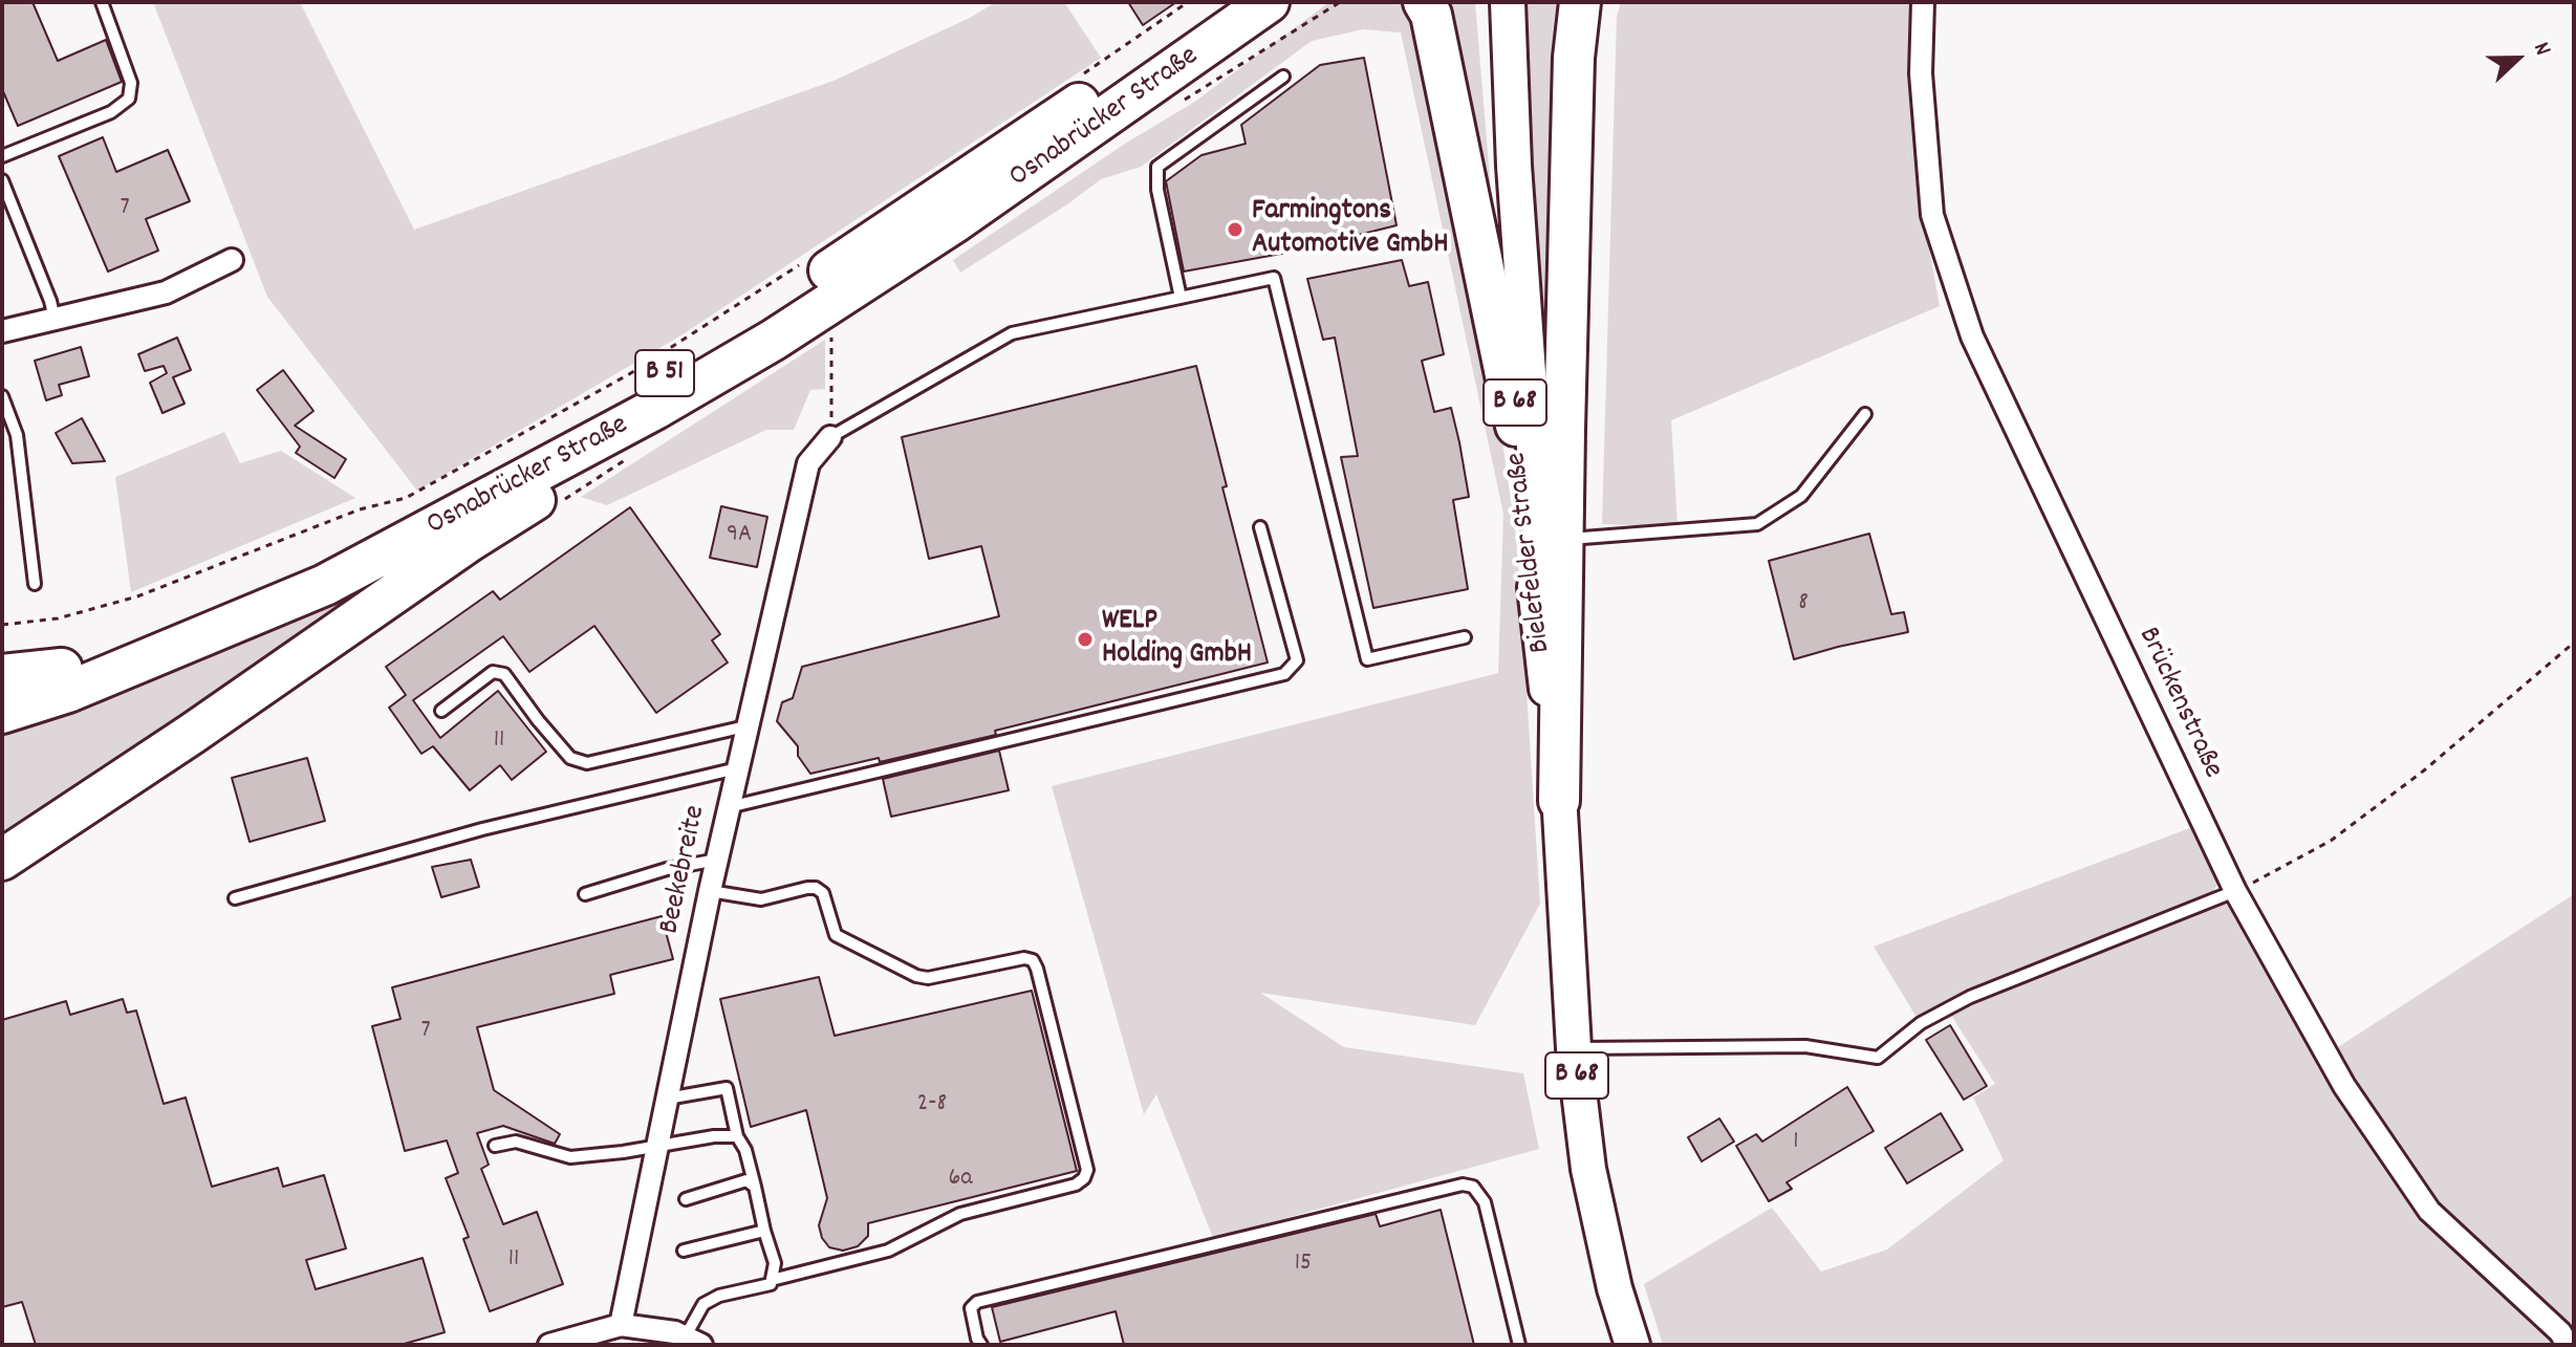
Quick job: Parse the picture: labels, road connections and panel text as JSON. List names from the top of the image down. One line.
{"streets":{"highway":["Osnabrücker Straße","B 51","B 68"],"main road":["Bielefelder Straße"],"street":["Brückenstraße","Beekebreite"]},"crossings":[["B 68","Bielefelder Straße"]],"places":["Farmingtons Automotive GmbH","WELP Holding GmbH"],"house_numbers":["7","9A","8","11","7","2-8","1","6a","11","15"],"north":"right"}
